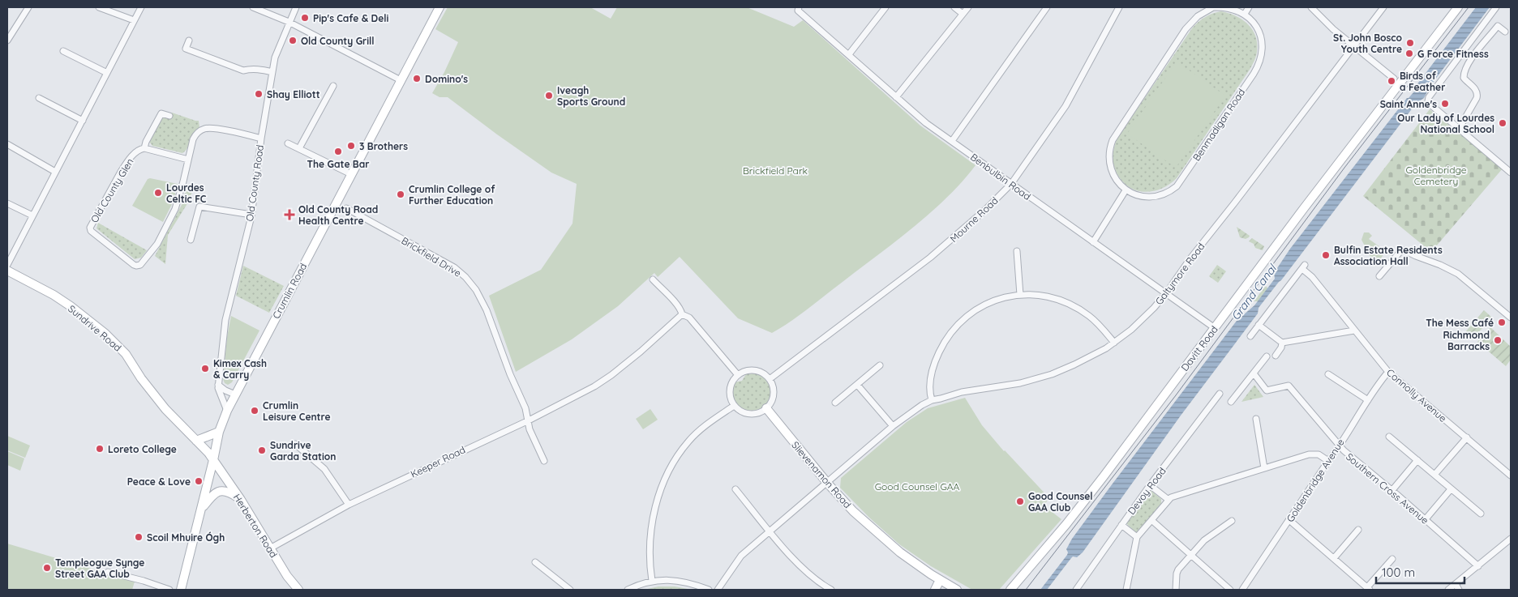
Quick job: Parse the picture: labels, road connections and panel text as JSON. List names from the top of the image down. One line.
{"streets":{"main road":["Crumlin Road","Sundrive Road","Davitt Road","Slievenamon Road","Herberton Road"],"street":["Benmadigan Road","Benbulbin Road","Old County Road","Old County Glen","Mourne Road","Brickfield Drive","Galtymore Road","Connolly Avenue","Keeper Road","Goldenbridge Avenue","Southern Cross Avenue","Devoy Road"]},"crossings":[["Benbulbin Road","Mourne Road"],["Benbulbin Road","Galtymore Road"],["Benbulbin Road","Davitt Road"],["Old County Road","Old County Glen"],["Old County Road","Crumlin Road"],["Mourne Road","Slievenamon Road"],["Brickfield Drive","Keeper Road"],["Galtymore Road","Slievenamon Road"],["Crumlin Road","Sundrive Road"],["Crumlin Road","Herberton Road"],["Sundrive Road","Herberton Road"],["Connolly Avenue","Goldenbridge Avenue"],["Keeper Road","Herberton Road"],["Goldenbridge Avenue","Southern Cross Avenue"]],"water":["Grand Canal"],"parks":["Goldenbridge Cemetery","Brickfield Park","Good Counsel GAA"],"places":{"other":["Pip's Cafe & Deli","Old County Grill","St. John Bosco Youth Centre","G Force Fitness","Domino's","Birds of a Feather","Shay Elliott","Iveagh Sports Ground","Saint Anne's","Our Lady of Lourdes National School","3 Brothers","The Gate Bar","Lourdes Celtic FC","Crumlin College of Further Education","Bulfin Estate Residents Association Hall","The Mess Café","Richmond Barracks","Kimex Cash & Carry","Crumlin Leisure Centre","Loreto College","Sundrive Garda Station","Peace & Love","Good Counsel GAA Club","Scoil Mhuire Ógh","Templeogue Synge Street GAA Club"],"health":["Old County Road Health Centre"]},"scale_bar":"100 m"}
